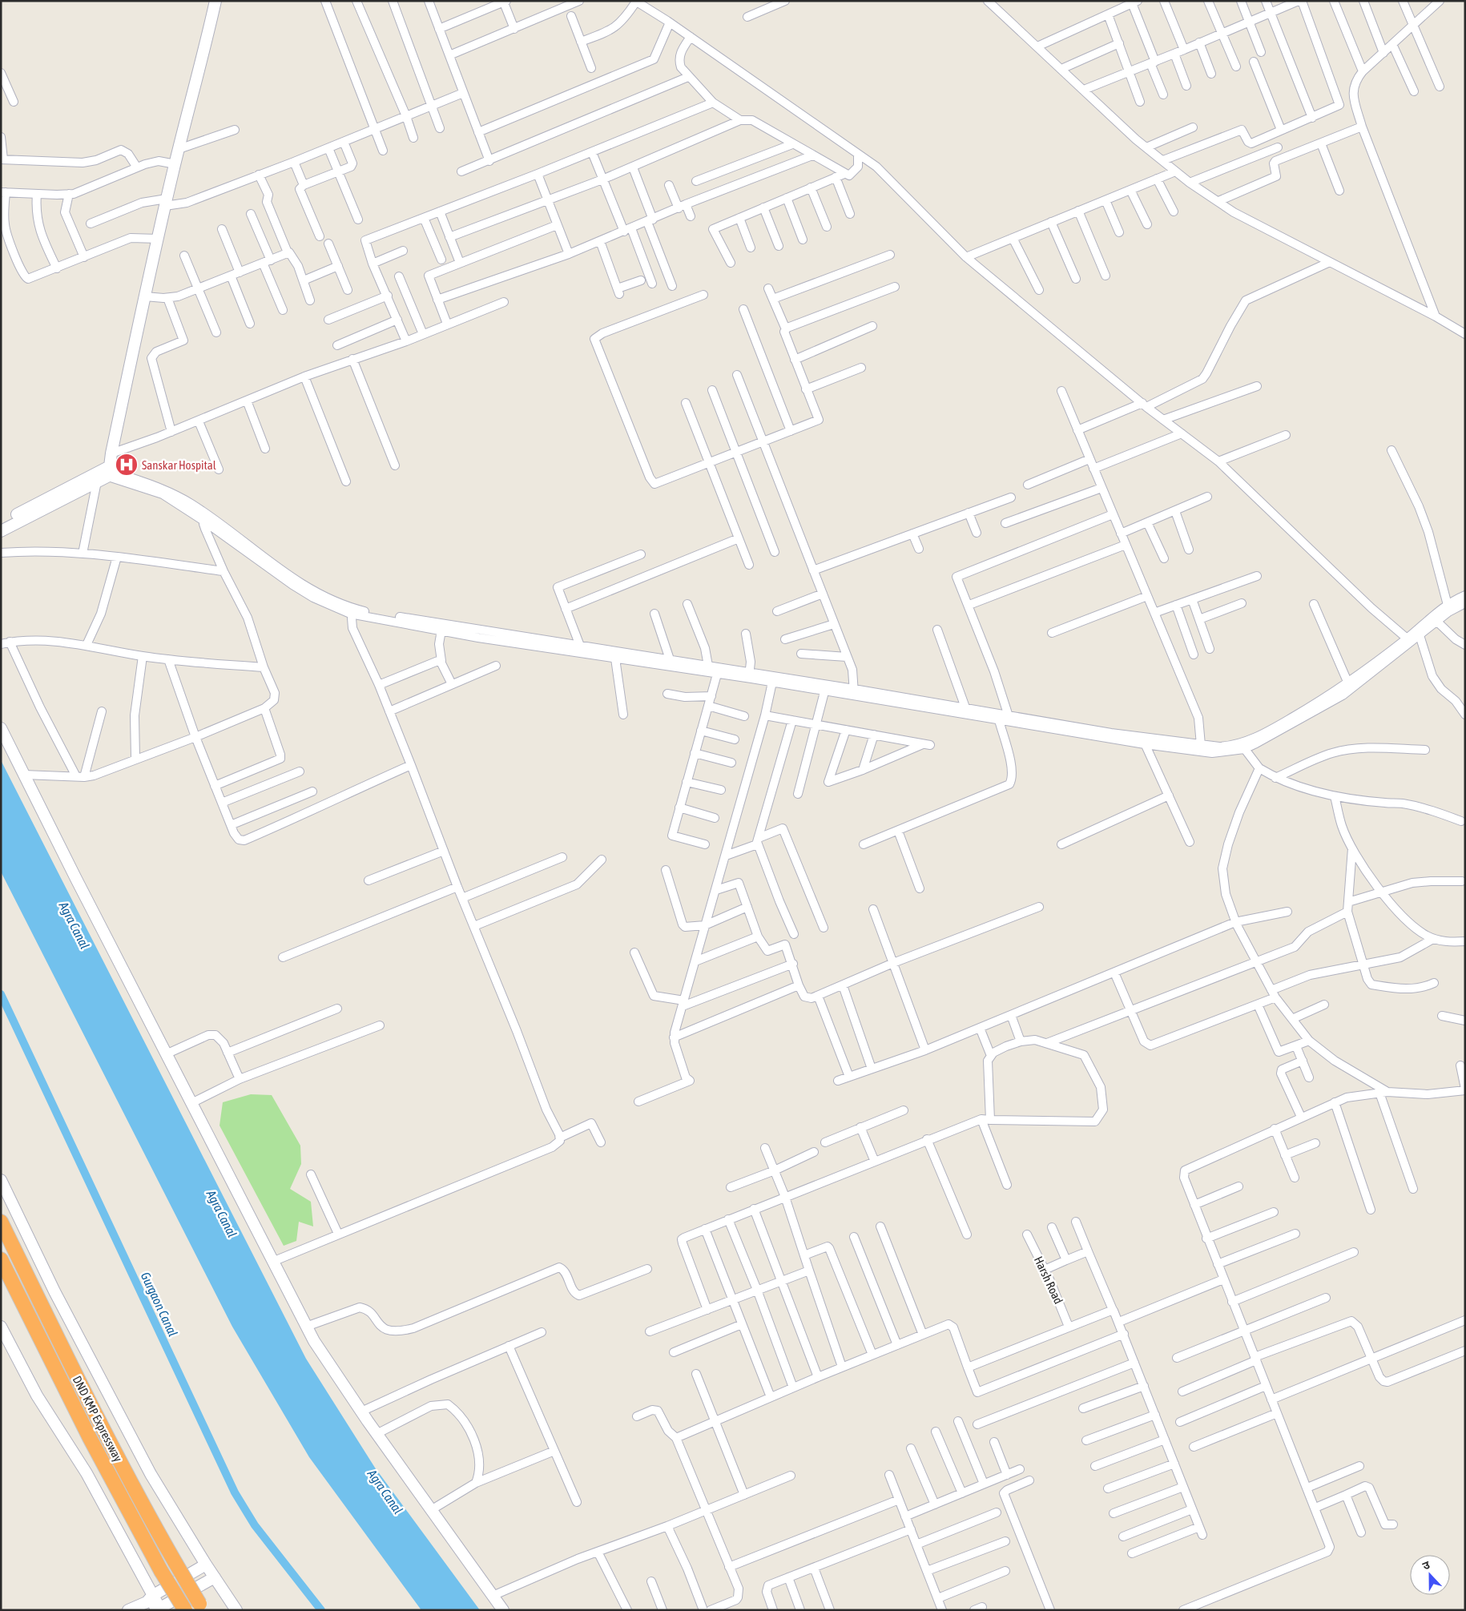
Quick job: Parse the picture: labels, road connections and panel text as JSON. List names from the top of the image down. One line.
{"streets":{"highway":["DND KMP Expressway"],"street":["Harsh Road"]},"water":["Agra Canal","Gurgaon Canal"],"places":{"hospital":["Sanskar Hospital"]},"north":"top"}
